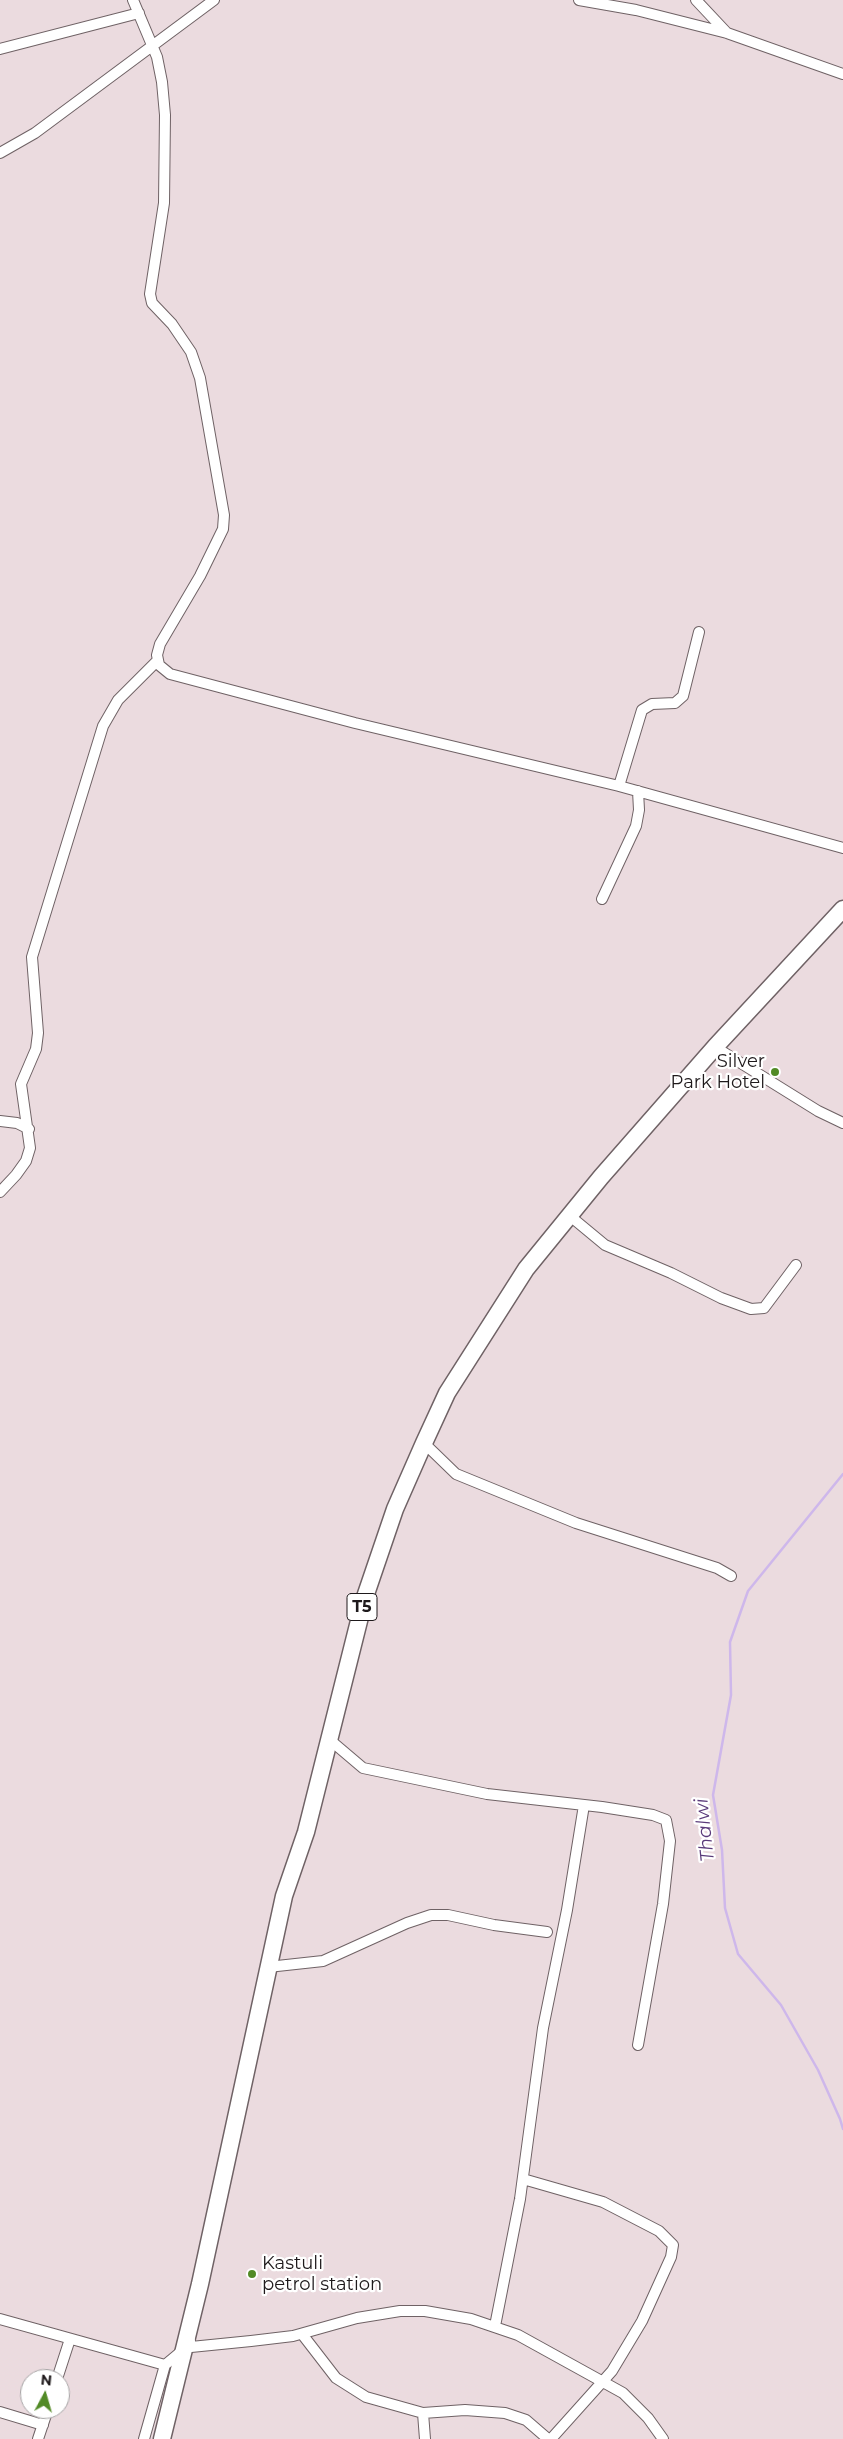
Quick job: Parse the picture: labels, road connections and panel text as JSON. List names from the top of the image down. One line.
{"streets":{"highway":["T5"]},"water":["Thalwi"],"places":["Silver Park Hotel","Kastuli petrol station"],"north":"top"}
